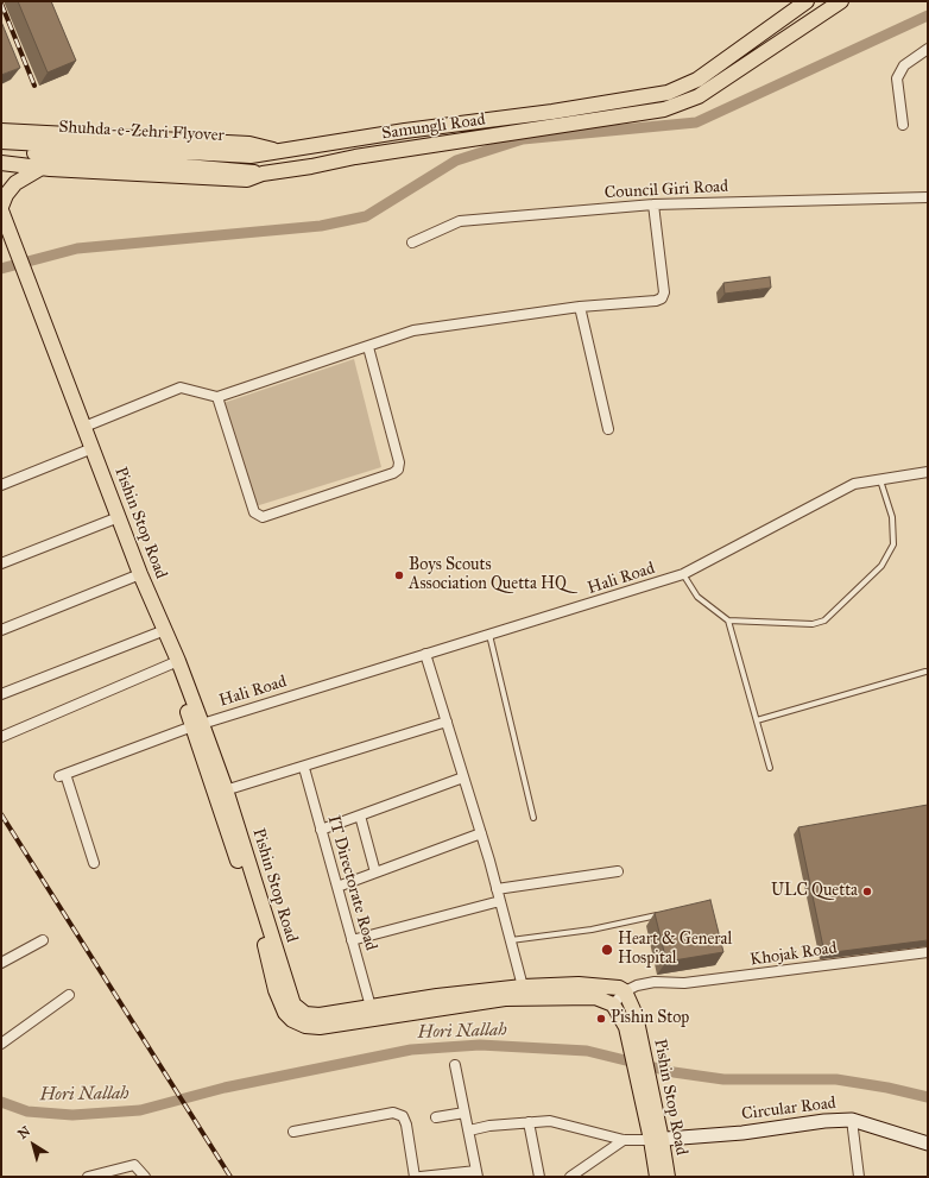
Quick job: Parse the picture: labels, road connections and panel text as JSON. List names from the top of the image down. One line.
{"streets":{"main road":["Samungli Road","Shuhda-e-Zehri Flyover","Pishin Stop Road"],"street":["Council Giri Road","Hali Road","IT Directorate Road","Khojak Road","Circular Road"]},"crossings":[["Samungli Road","Shuhda-e-Zehri Flyover"],["Pishin Stop Road","Hali Road"],["Pishin Stop Road","IT Directorate Road"],["Pishin Stop Road","Khojak Road"],["Pishin Stop Road","Circular Road"]],"water":["Hori Nallah"],"places":["Boys Scouts Association Quetta HQ","ULC Quetta","Heart & General Hospital","Pishin Stop"],"north":"top left"}
